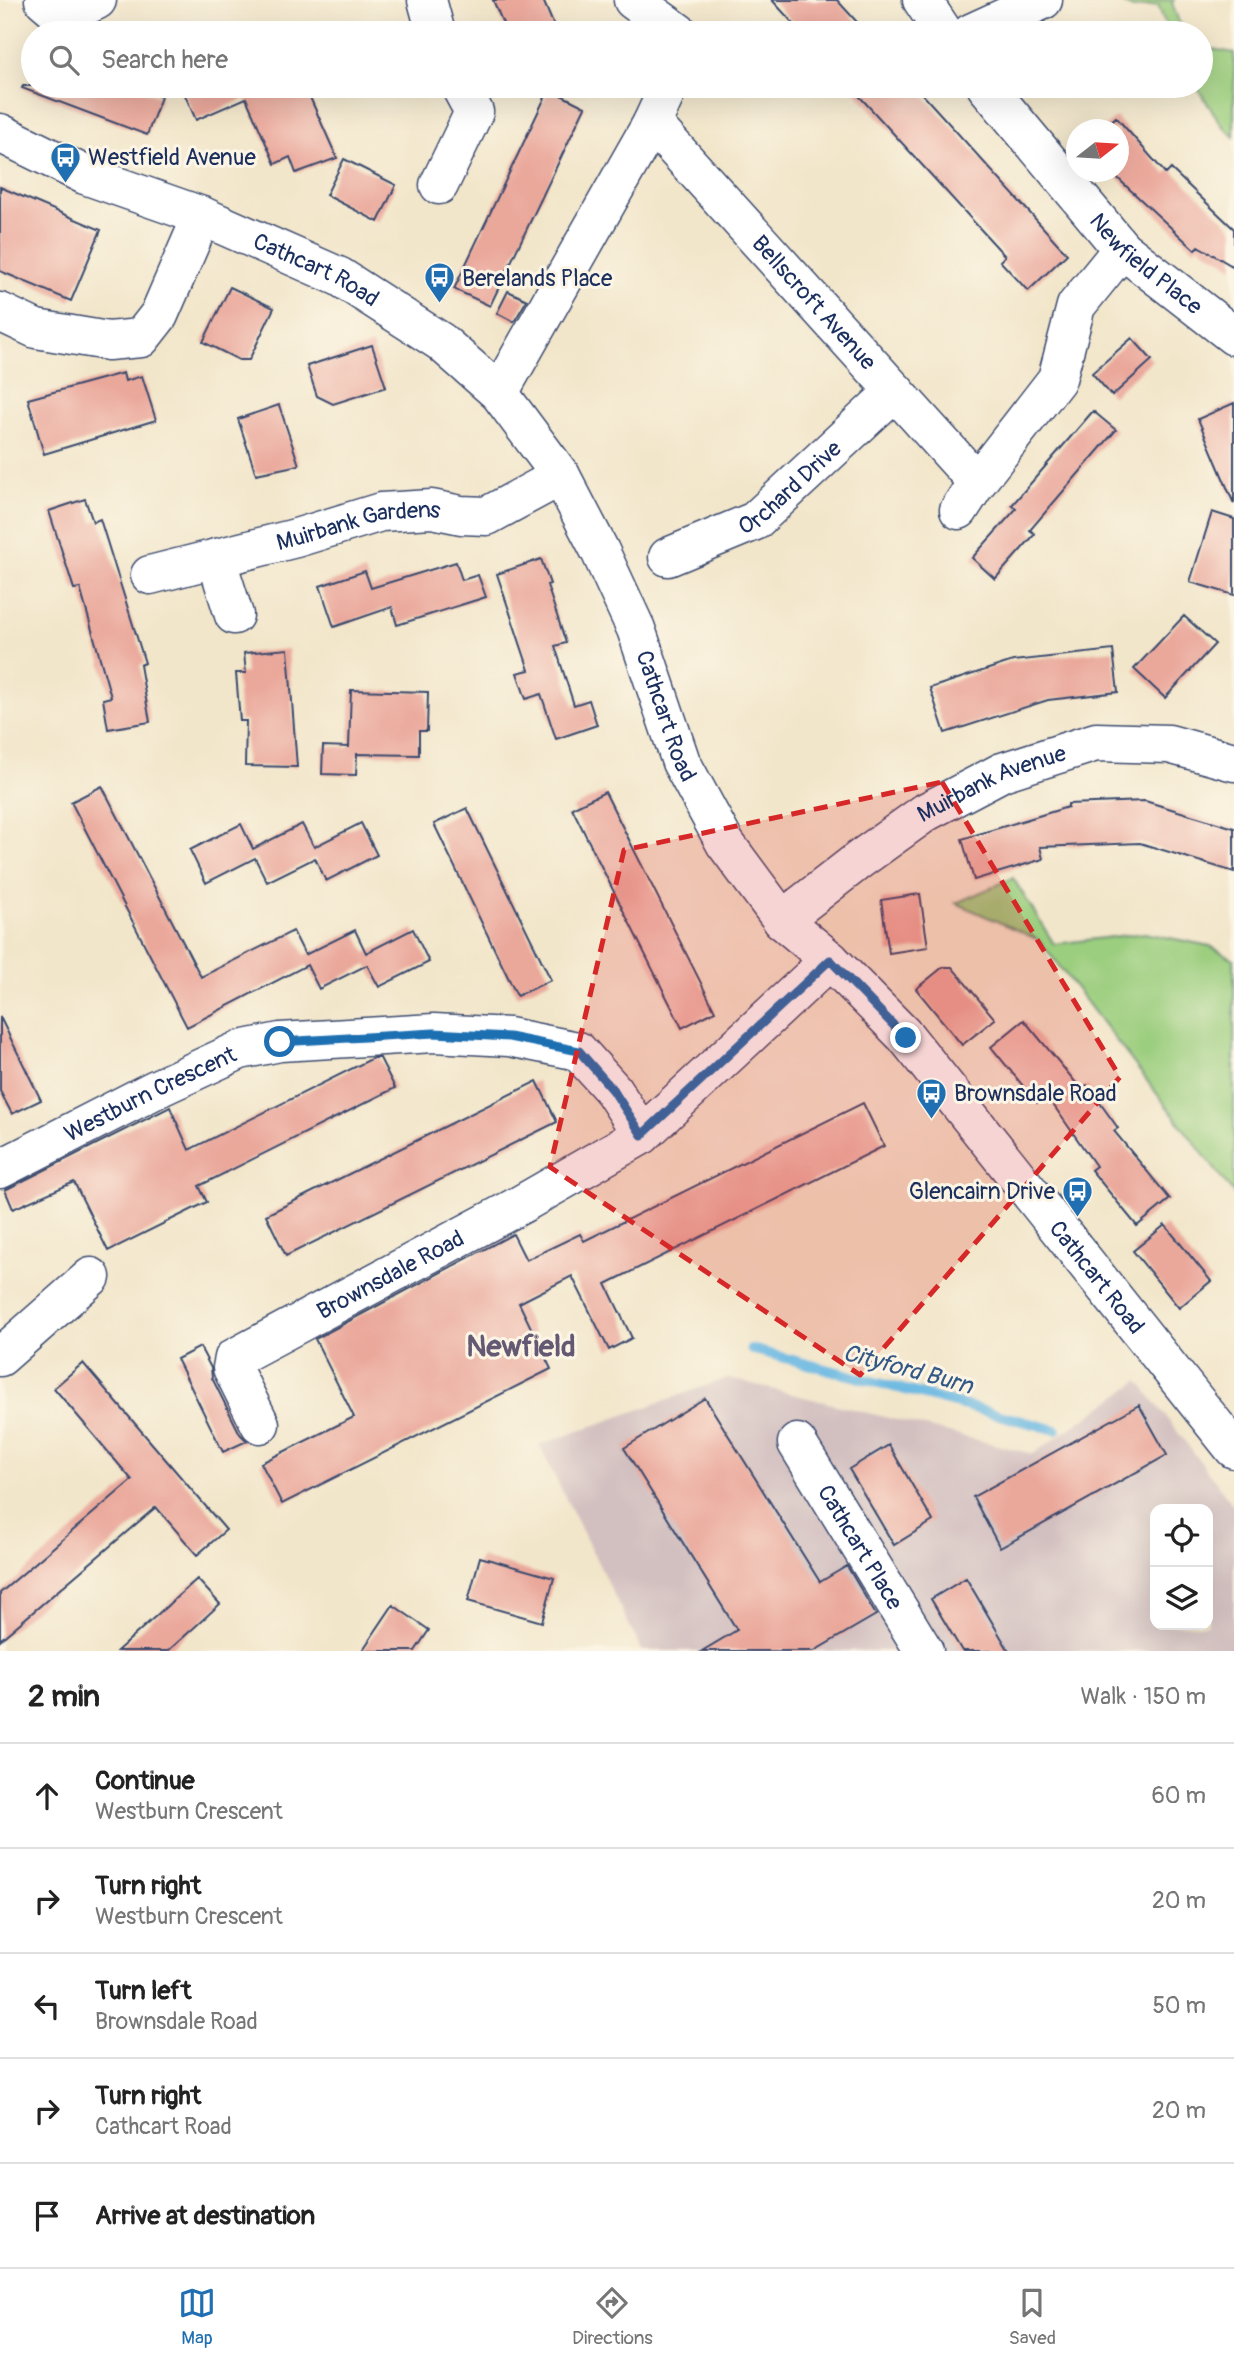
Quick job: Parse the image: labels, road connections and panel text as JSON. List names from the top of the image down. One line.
{"streets":{"street":["Newfield Place","Cathcart Road","Bellscroft Avenue","Orchard Drive","Muirbank Gardens","Muirbank Avenue","Westburn Crescent","Brownsdale Road","Cathcart Place"]},"crossings":[["Newfield Place","Bellscroft Avenue"],["Cathcart Road","Muirbank Gardens"],["Cathcart Road","Muirbank Avenue"],["Cathcart Road","Brownsdale Road"],["Bellscroft Avenue","Orchard Drive"],["Westburn Crescent","Brownsdale Road"]],"districts":["Newfield"],"water":["Cityford Burn"],"places":{"bus stop":["Westfield Avenue","Berelands Place","Brownsdale Road","Glencairn Drive"]},"north":"right","page":{"search":"Search here","heading":["2 min","Walk · 150 m"],"list":[["Continue","Westburn Crescent","60 m"],["Turn right","Westburn Crescent","20 m"],["Turn left","Brownsdale Road","50 m"],["Turn right","Cathcart Road","20 m"],"Arrive at destination"],"nav":["Map","Directions","Saved"]}}
